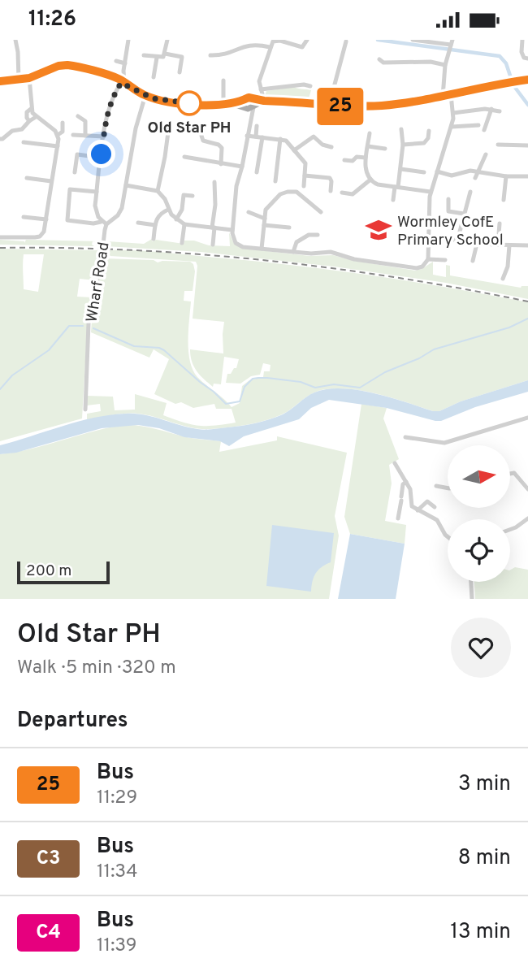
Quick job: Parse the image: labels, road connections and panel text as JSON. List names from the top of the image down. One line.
{"streets":{"street":["Wharf Road"]},"places":{"other":["Old Star PH"],"school or university":["Wormley CofE Primary School"]},"lines":["bus line 25"],"scale_bar":"200 m","north":"right","page":{"status":"11:26","on_map":"25","scale":"200 m","heading":[["Old Star PH","Walk · 5 min · 320 m"],"Departures"],"list":[{"mark":"25","name":"Bus","note":"11:29","value":"3 min"},{"mark":"C3","name":"Bus","note":"11:34","value":"8 min"},{"mark":"C4","name":"Bus","note":"11:39","value":"13 min"}]}}
